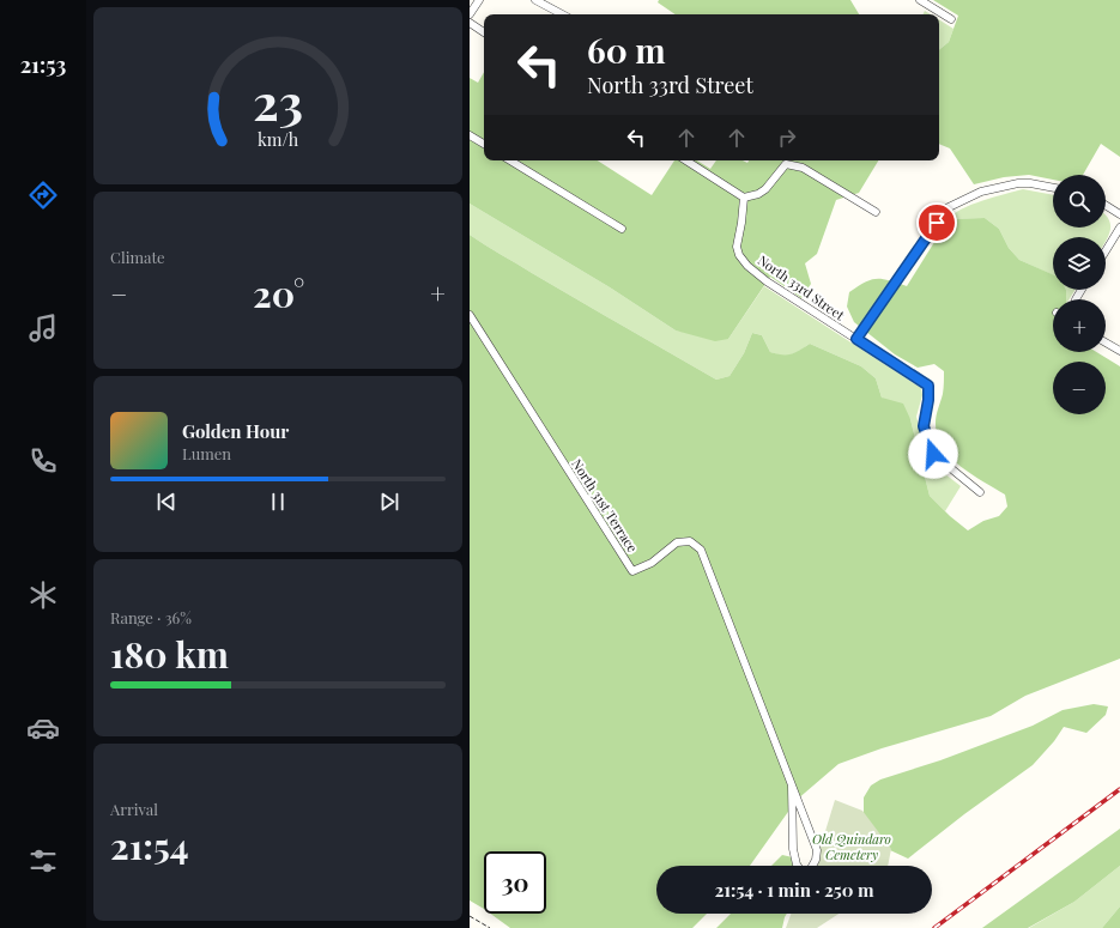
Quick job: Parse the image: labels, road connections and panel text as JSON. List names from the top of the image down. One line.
{"streets":{"street":["North 33rd Street","North 31st Terrace"]},"parks":["Old Quindaro Cemetery"],"page":{"tabs":"21:53","turn":["60 m","North 33rd Street"],"map_buttons":["+","−"],"tile":["Climate",["Range · 36%","180 km"],["Arrival","21:54"]],"heat":["−","20°","+"],"song":["Golden Hour","Lumen"],"limit":"30","trip":"21:54 · 1 min · 250 m","gauge":["23","km/h"]}}
